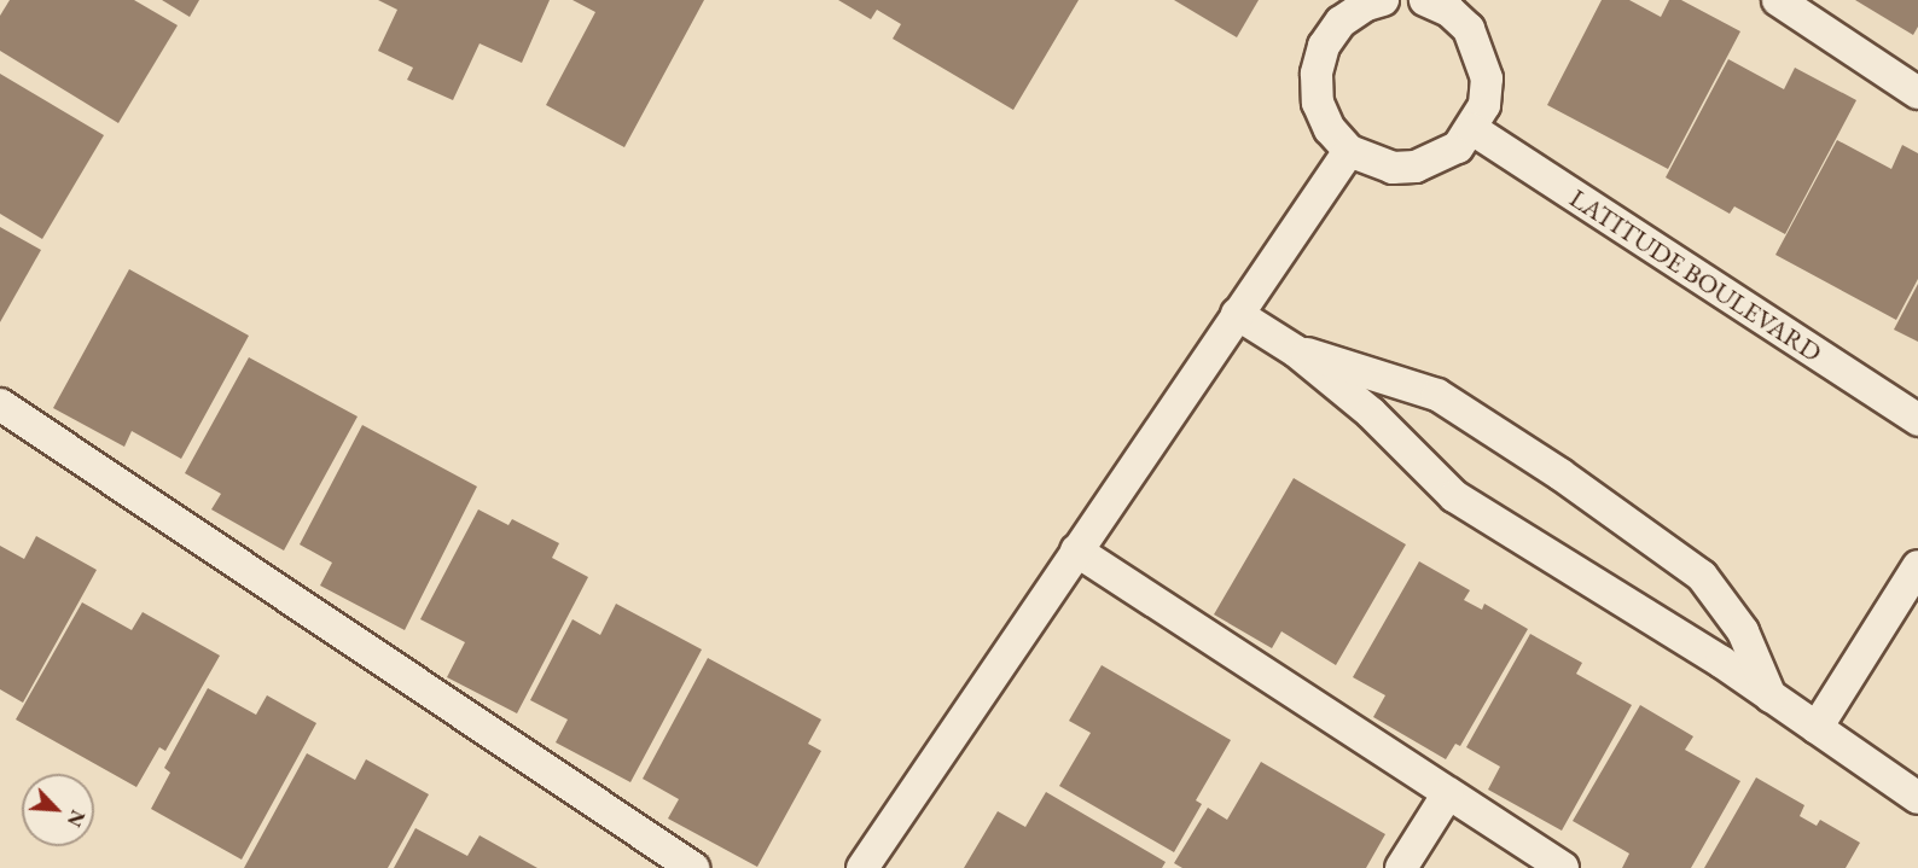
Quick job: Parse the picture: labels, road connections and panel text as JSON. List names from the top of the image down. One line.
{"streets":{"lane":["LATITUDE BOULEVARD"]},"north":"bottom right"}
